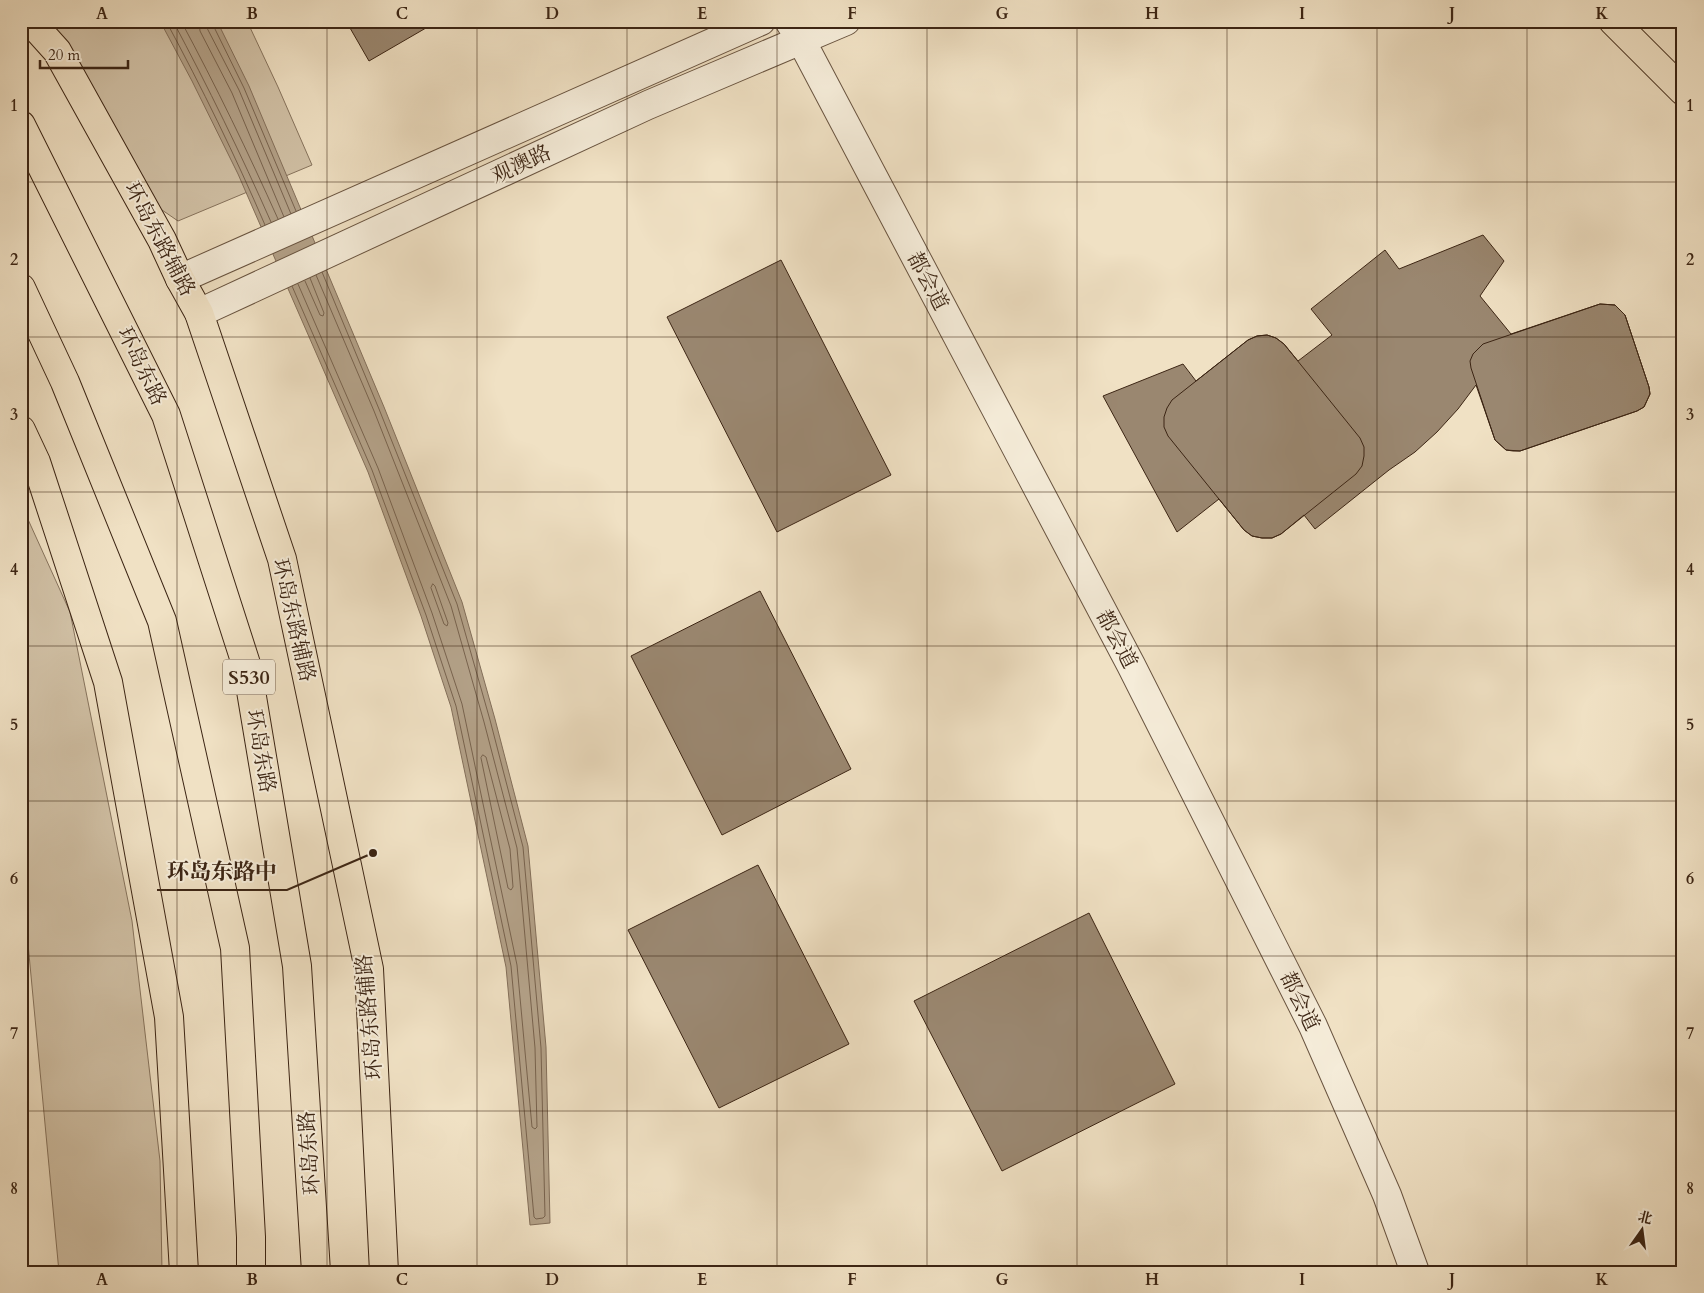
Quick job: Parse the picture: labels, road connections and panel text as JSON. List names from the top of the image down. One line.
{"streets":{"main road":["环岛东路辅路","环岛东路","S530"],"street":["观澳路","都会道"]},"crossings":[["观澳路","环岛东路辅路"],["观澳路","都会道"]],"places":["环岛东路中"],"scale_bar":"20 m","north":"top","grid":{"columns":["A","B","C","D","E","F","G","H","I","J","K"],"rows":["1","2","3","4","5","6","7","8"]}}
